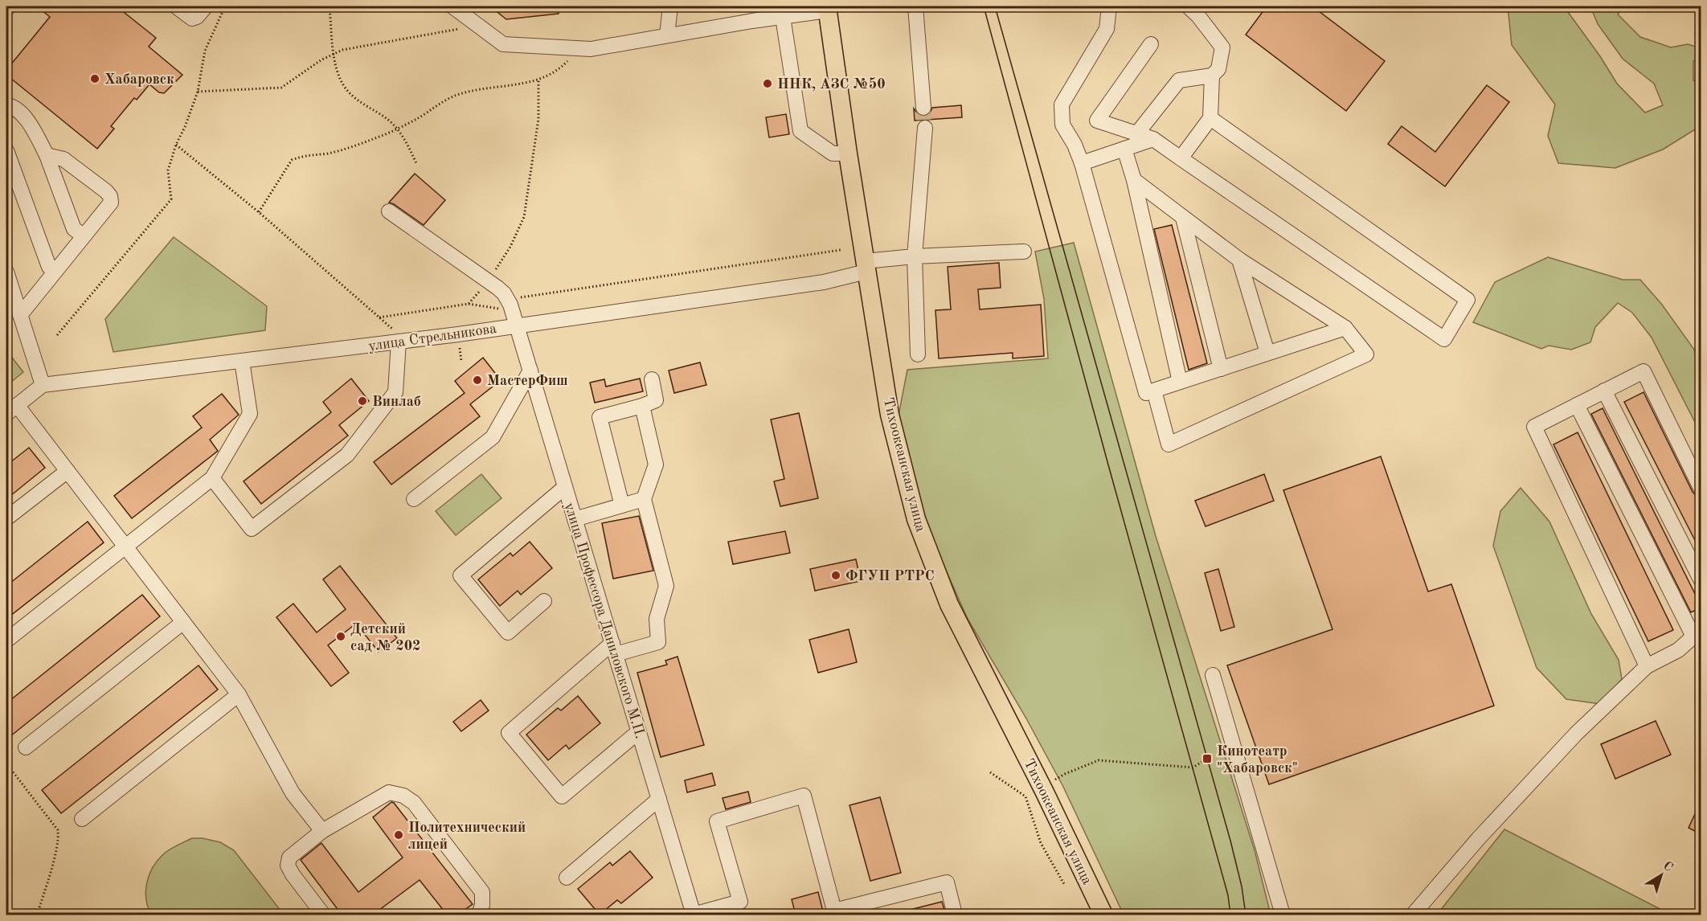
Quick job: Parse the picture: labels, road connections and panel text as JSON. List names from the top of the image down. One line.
{"streets":{"main road":["Тихоокеанская улица"],"street":["улица Стрельникова","улица Профессора Даниловского М.П."]},"crossings":[["улица Стрельникова","Тихоокеанская улица"],["улица Стрельникова","улица Профессора Даниловского М.П."]],"places":{"other":["Хабаровск","ННК, АЗС №50","МастерФиш","Винлаб","ФГУП РТРС","Детский сад № 202","Политехнический лицей"],"transit":["Кинотеатр \"Хабаровск\""]},"north":"top right"}
